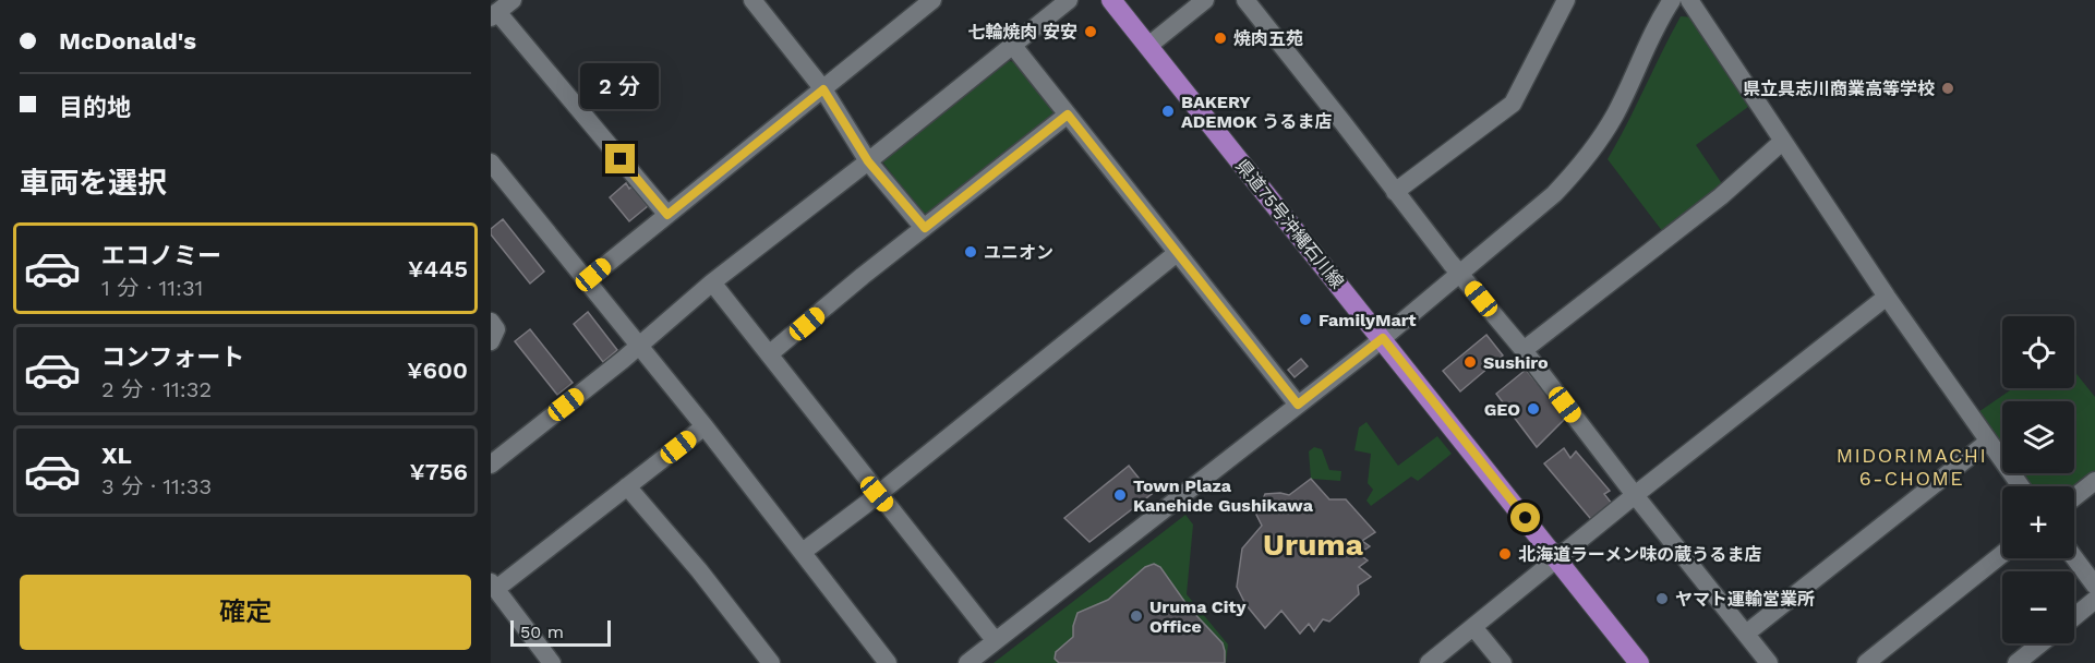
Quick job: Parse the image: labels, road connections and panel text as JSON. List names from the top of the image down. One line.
{"streets":{"main road":["県道75号沖縄石川線"]},"districts":["MIDORIMACHI 6-CHOME","Uruma"],"places":["七輪焼肉 安安","焼肉五苑","県立具志川商業高等学校","BAKERY ADEMOK うるま店","ユニオン","FamilyMart","Sushiro","GEO","Town Plaza Kanehide Gushikawa","北海道ラーメン味の蔵うるま店","ヤマト運輸営業所","Uruma City Office"],"scale_bar":"50 m","page":{"banner":["McDonald's","目的地"],"bubble":"2 分","heading":"車両を選択","list":[{"name":"エコノミー","note":"1 分 · 11:31","value":"¥445"},{"name":"コンフォート","note":"2 分 · 11:32","value":"¥600"},{"name":"XL","note":"3 分 · 11:33","value":"¥756"}],"map_buttons":["+","−"],"buttons":"確定","scale":"50 m"}}
